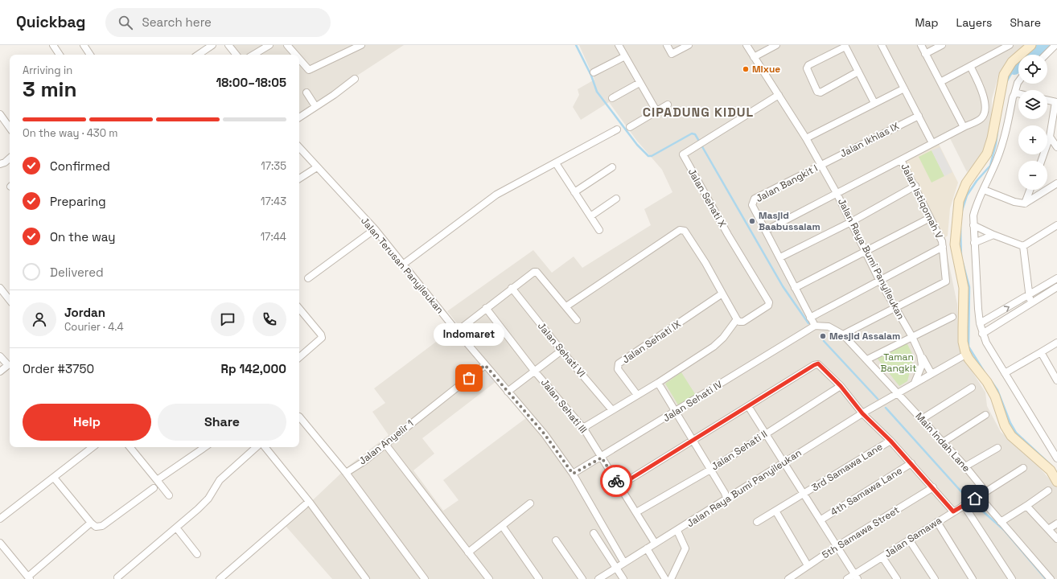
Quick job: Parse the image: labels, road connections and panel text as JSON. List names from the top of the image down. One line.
{"streets":{"street":["Jalan Ikhlas IX","Jalan Bangkit I","Jalan Sehati X","Jalan Istiqomah V","Jalan Raya Bumi Panyileukan","Jalan Terusan Panyileukan","Jalan Sehati IX","Jalan Sehati VI","Jalan Sehati IV","Jalan Sehati III","Jalan Anyelir 1","Main Indah Lane","Jalan Sehati II","3rd Samawa Lane","4th Samawa Lane","5th Samawa Street","Jalan Samawa"]},"crossings":[["Jalan Ikhlas IX","Jalan Bangkit I"],["Jalan Ikhlas IX","Jalan Raya Bumi Panyileukan"],["Jalan Bangkit I","Jalan Raya Bumi Panyileukan"],["Jalan Sehati X","Jalan Raya Bumi Panyileukan"],["Jalan Istiqomah V","Jalan Raya Bumi Panyileukan"],["Jalan Raya Bumi Panyileukan","Jalan Terusan Panyileukan"],["Jalan Raya Bumi Panyileukan","Jalan Sehati III"],["Jalan Raya Bumi Panyileukan","Main Indah Lane"],["Jalan Terusan Panyileukan","Jalan Sehati IV"],["Jalan Terusan Panyileukan","Jalan Anyelir 1"],["Jalan Sehati IV","Jalan Sehati III"],["Jalan Sehati IV","Main Indah Lane"],["Jalan Sehati III","Jalan Sehati II"]],"districts":["CIPADUNG KIDUL"],"parks":["Taman Bangkit"],"places":["Mixue","Masjid Baabussalam","Mesjid Assalam","Indomaret"],"page":{"header":"Quickbag","search":"Search here","nav":["Map","Layers","Share"],"map_buttons":["+","−"],"heading":["3 min","Arriving in","18:00–18:05"],"panel":["Jordan","Courier · 4.4","Order #3750","Rp 142,000"],"bar":"On the way · 430 m","list":[["Confirmed","17:35"],["Preparing","17:43"],["On the way","17:44"],"Delivered"],"bubble":"Indomaret","buttons":["Help","Share"]}}
